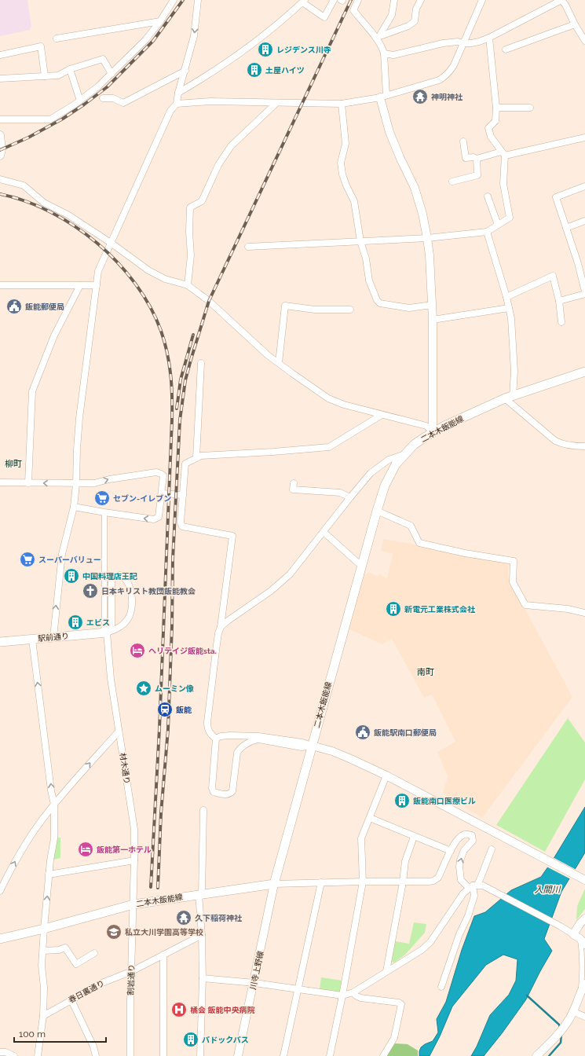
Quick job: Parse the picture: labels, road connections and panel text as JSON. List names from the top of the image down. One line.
{"streets":{"main road":["二本木飯能線","駅前通り"],"street":["材木通り","川寺上野線","割岩通り","春日裏通り"]},"crossings":[["二本木飯能線","材木通り"],["二本木飯能線","川寺上野線"],["二本木飯能線","割岩通り"],["駅前通り","材木通り"],["材木通り","割岩通り"],["割岩通り","春日裏通り"]],"districts":["柳町","南町"],"water":["入間川"],"places":{"building":["レジデンス川寺","土屋ハイツ","中国料理店王記","新電元工業株式会社","エビス","飯能南口医療ビル","パドックパス"],"temple":["神明神社","久下稲荷神社"],"public building":["飯能郵便局","飯能駅南口郵便局"],"supermarket":["セブン-イレブン","スーパーバリュー"],"church":["日本キリスト教団飯能教会"],"hotel":["ヘリテイジ飯能sta.","飯能第一ホテル"],"place":["ムーミン像"],"station":["飯能"],"school or university":["私立大川学園高等学校"],"hospital":["橘会 飯能中央病院"]},"scale_bar":"100 m"}
